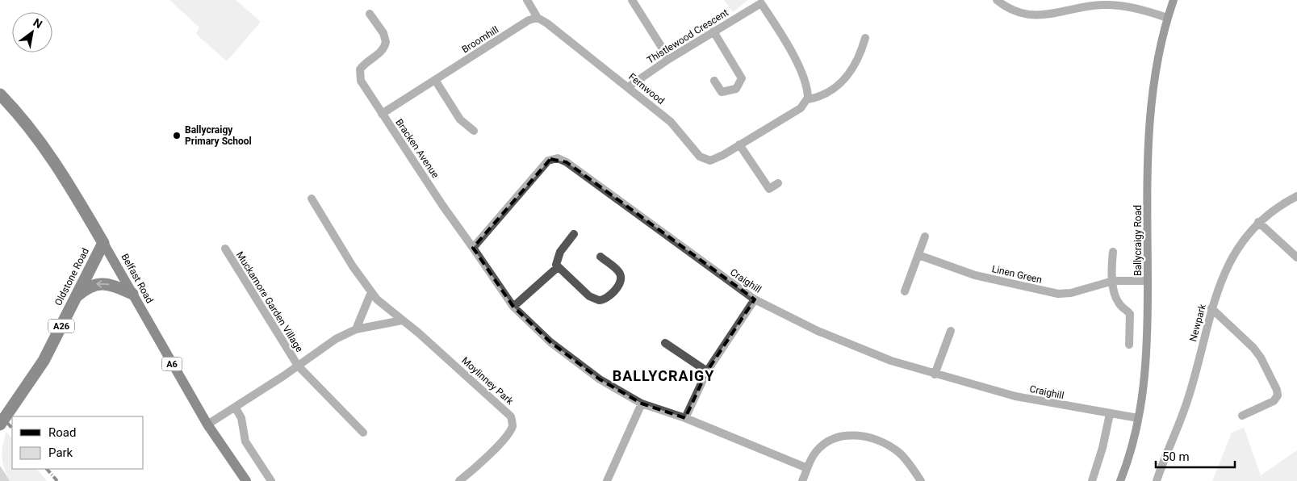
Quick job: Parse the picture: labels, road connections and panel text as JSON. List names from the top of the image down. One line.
{"streets":{"highway":["Oldstone Road","Belfast Road","A26","A6"],"main road":["Ballycraigy Road"],"street":["Thistlewood Crescent","Broomhill","Fernwood","Bracken Avenue","Linen Green","Craighill","Muckamore Garden Village","Newpark","Moylinney Park"]},"crossings":[["Thistlewood Crescent","Fernwood"],["Broomhill","Fernwood"],["Broomhill","Bracken Avenue"],["Bracken Avenue","Craighill"],["Ballycraigy Road","Linen Green"],["Ballycraigy Road","Craighill"],["Oldstone Road","Belfast Road"],["Belfast Road","Muckamore Garden Village"],["Muckamore Garden Village","Moylinney Park"]],"districts":["BALLYCRAIGY"],"places":["Ballycraigy Primary School"],"legend":["Road","Park"],"scale_bar":"50 m","north":"top right"}
